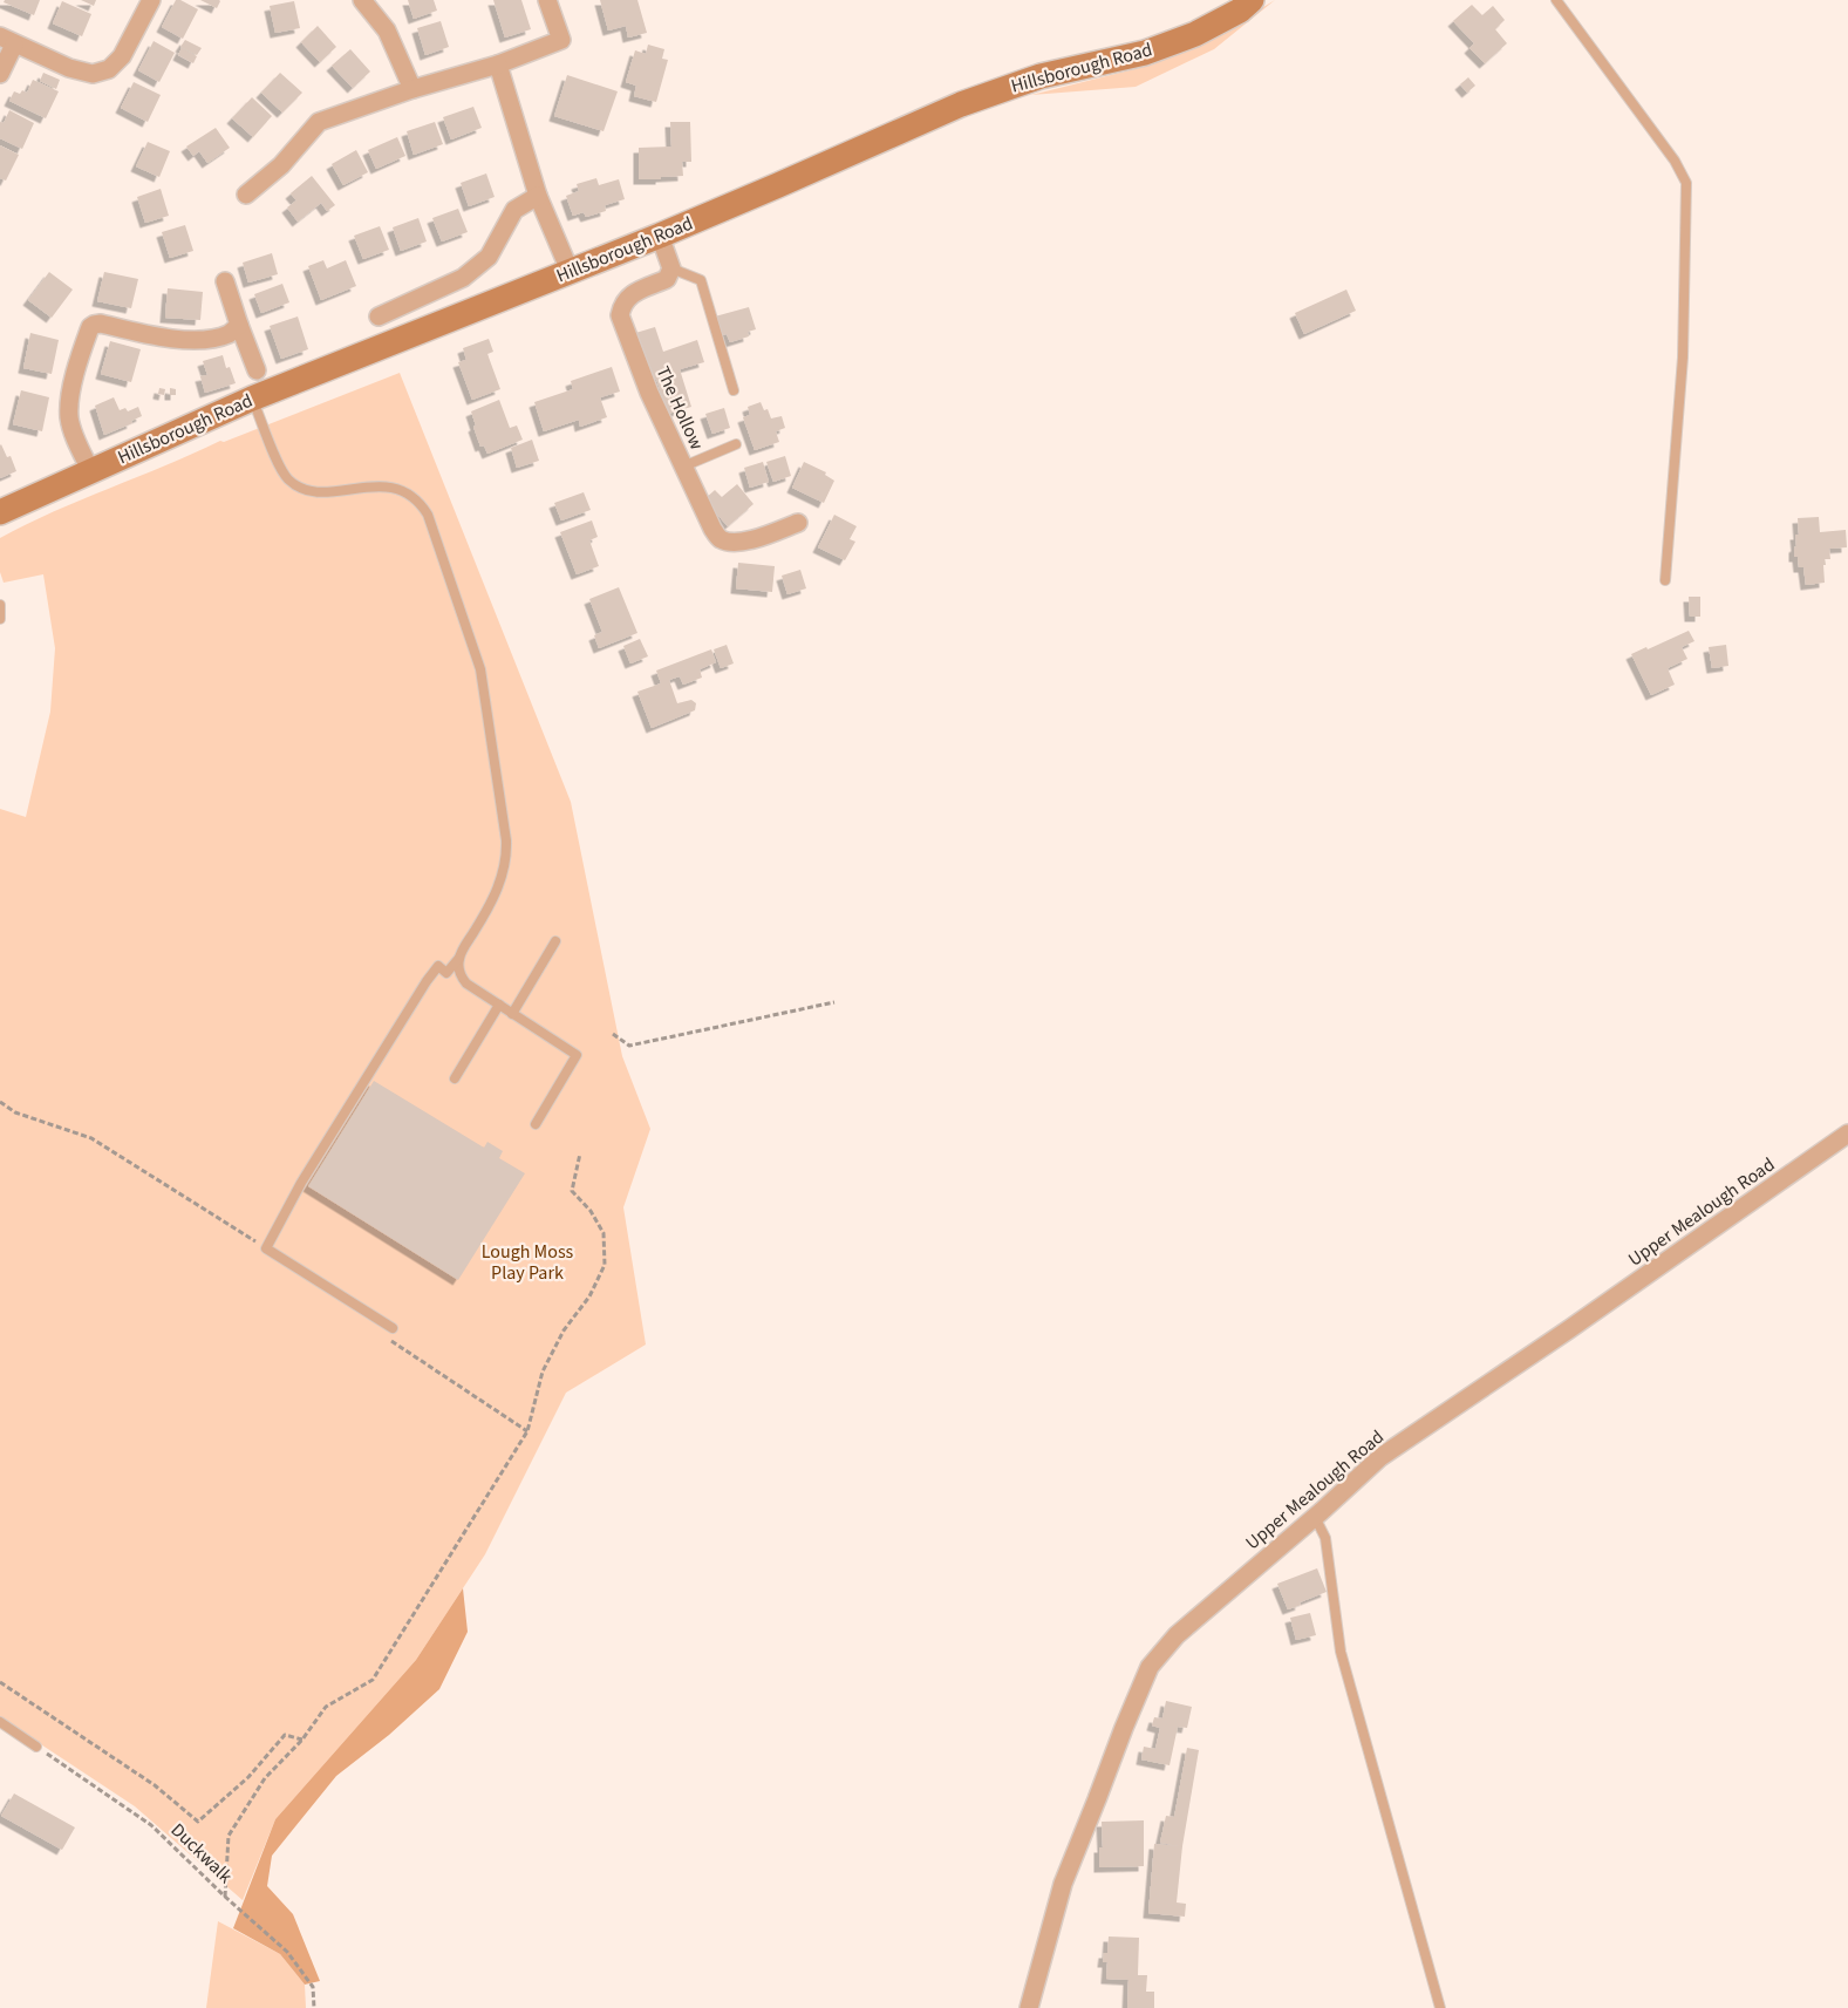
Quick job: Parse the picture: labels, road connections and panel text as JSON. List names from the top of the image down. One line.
{"streets":{"main road":["Hillsborough Road"],"street":["The Hollow","Upper Mealough Road"],"path":["Duckwalk"]},"parks":["Lough Moss Play Park"]}
